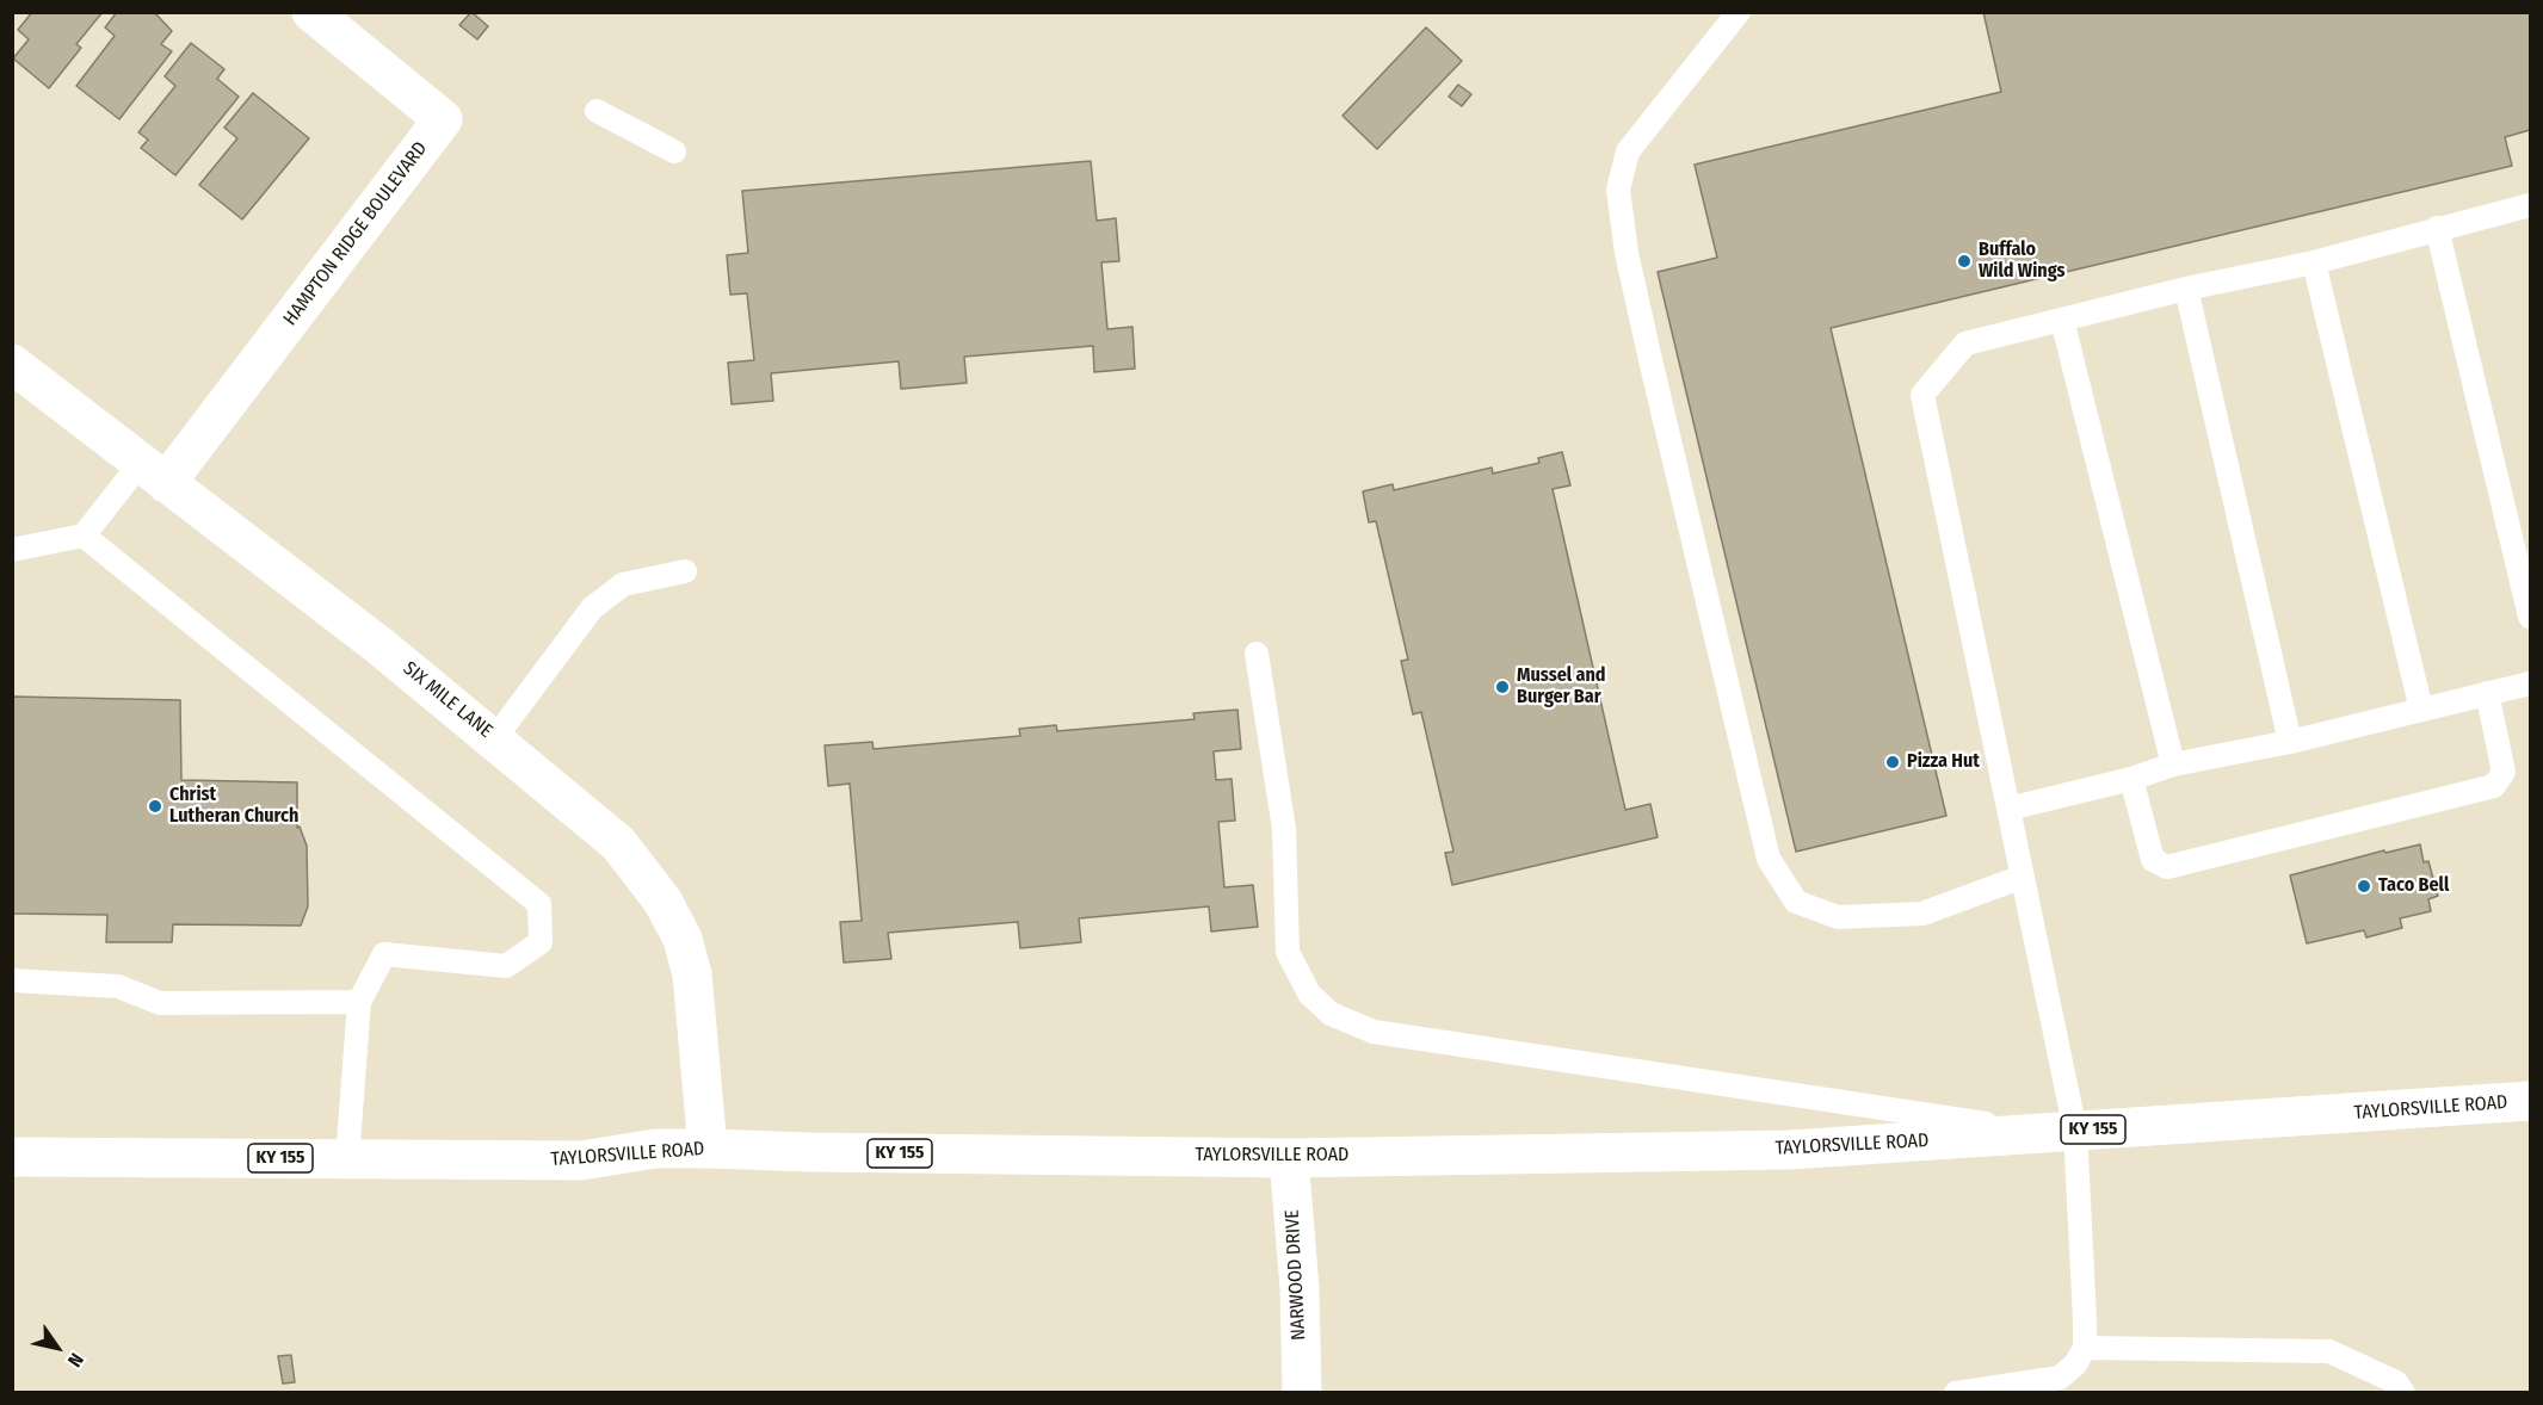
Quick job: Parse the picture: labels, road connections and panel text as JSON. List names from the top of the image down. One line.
{"streets":{"main road":["HAMPTON RIDGE BOULEVARD","SIX MILE LANE","TAYLORSVILLE ROAD","KY 155","NARWOOD DRIVE"]},"crossings":[["HAMPTON RIDGE BOULEVARD","SIX MILE LANE"],["SIX MILE LANE","TAYLORSVILLE ROAD"],["TAYLORSVILLE ROAD","NARWOOD DRIVE"]],"places":["Buffalo Wild Wings","Mussel and Burger Bar","Pizza Hut","Christ Lutheran Church","Taco Bell"],"north":"bottom right"}
